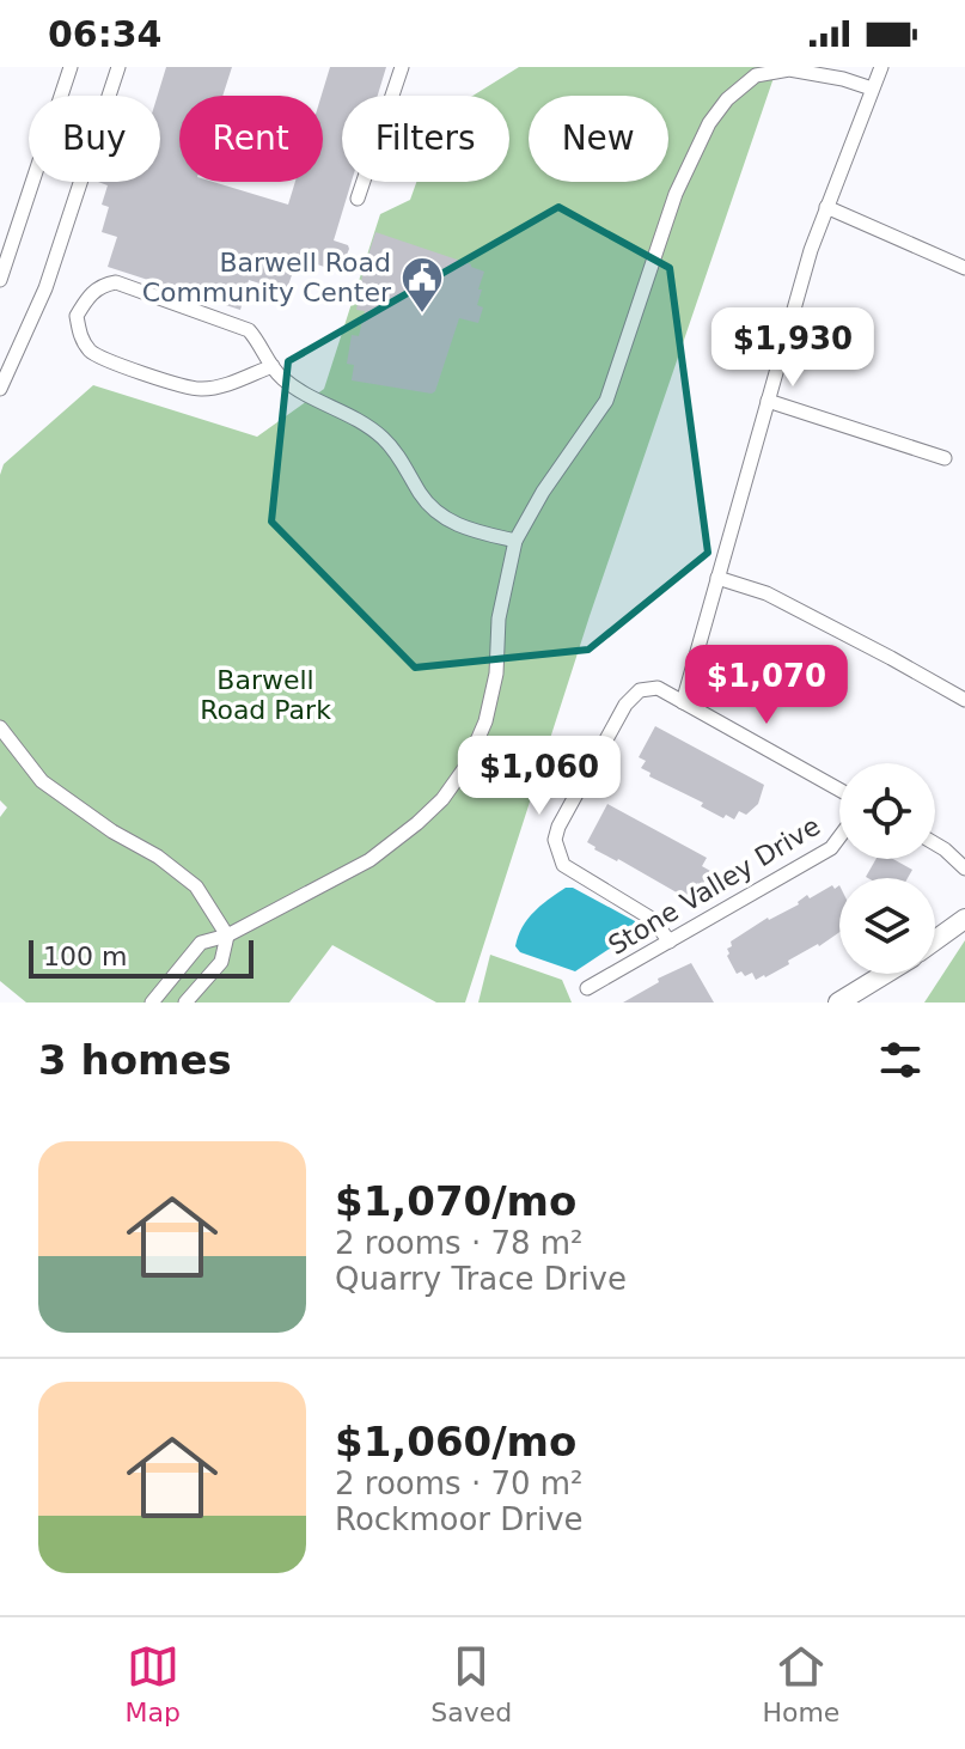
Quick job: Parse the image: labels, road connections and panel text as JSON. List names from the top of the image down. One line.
{"streets":{"street":["Stone Valley Drive"]},"parks":["Barwell Road Park"],"places":{"public building":["Barwell Road Community Center"]},"scale_bar":"100 m","page":{"status":"06:34","chip":["Buy","Rent","Filters","New"],"price":["$1,930","$1,070","$1,060"],"scale":"100 m","heading":"3 homes","list":[{"name":"$1,070/mo","note":"2 rooms · 78 m² · Quarry Trace Drive"},{"name":"$1,060/mo","note":"2 rooms · 70 m² · Rockmoor Drive"}],"tabs":["Map","Saved","Home"]}}
